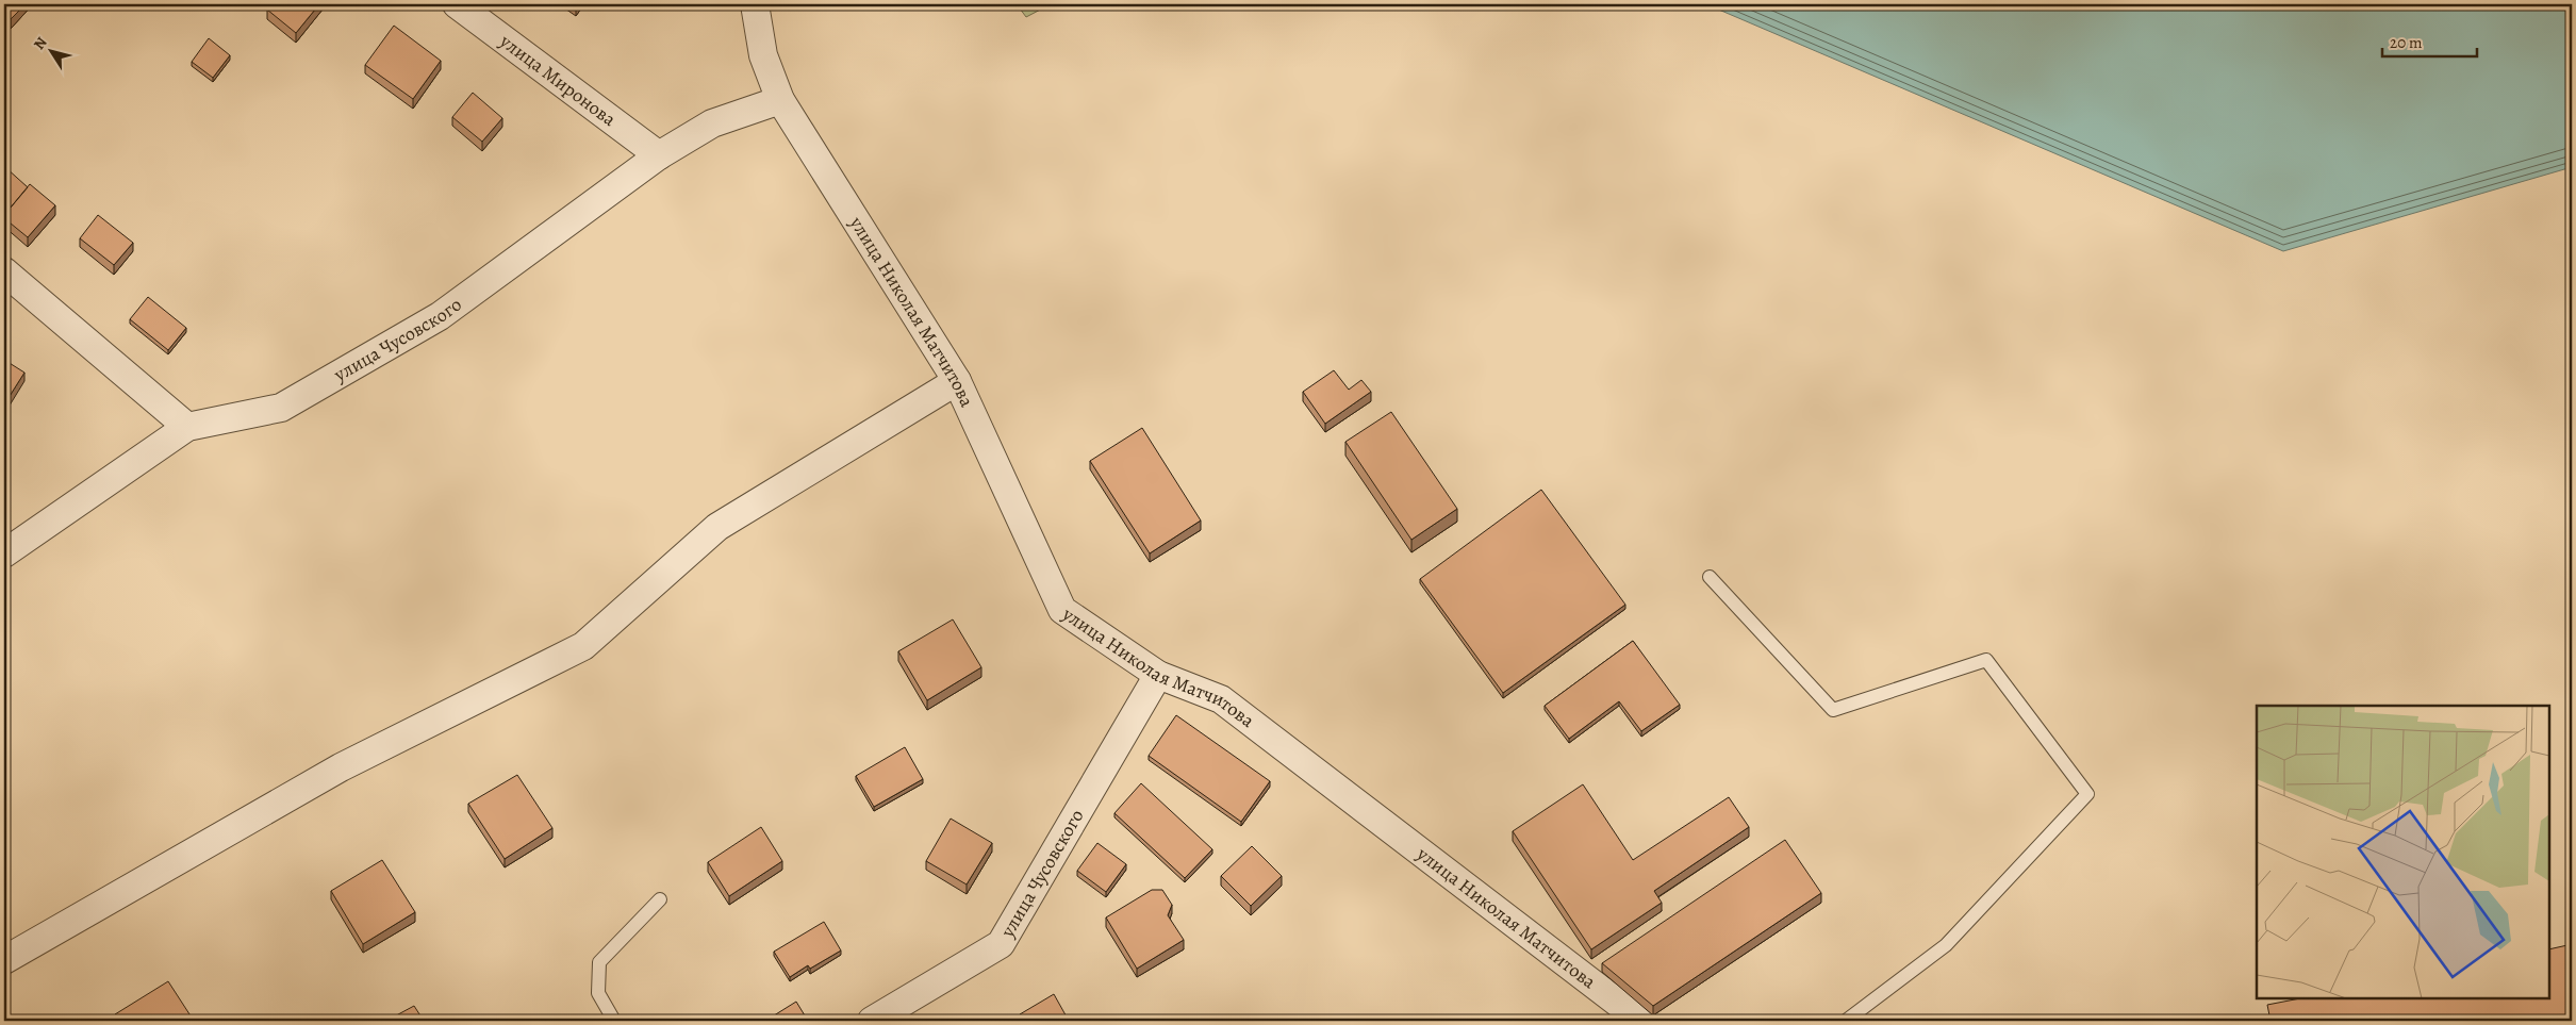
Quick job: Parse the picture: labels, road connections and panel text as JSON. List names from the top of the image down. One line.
{"streets":{"street":["улица Миронова","улица Николая Матчитова","улица Чусовского"]},"crossings":[["улица Миронова","улица Чусовского"],["улица Николая Матчитова","улица Чусовского"]],"scale_bar":"20 m","north":"top left"}
